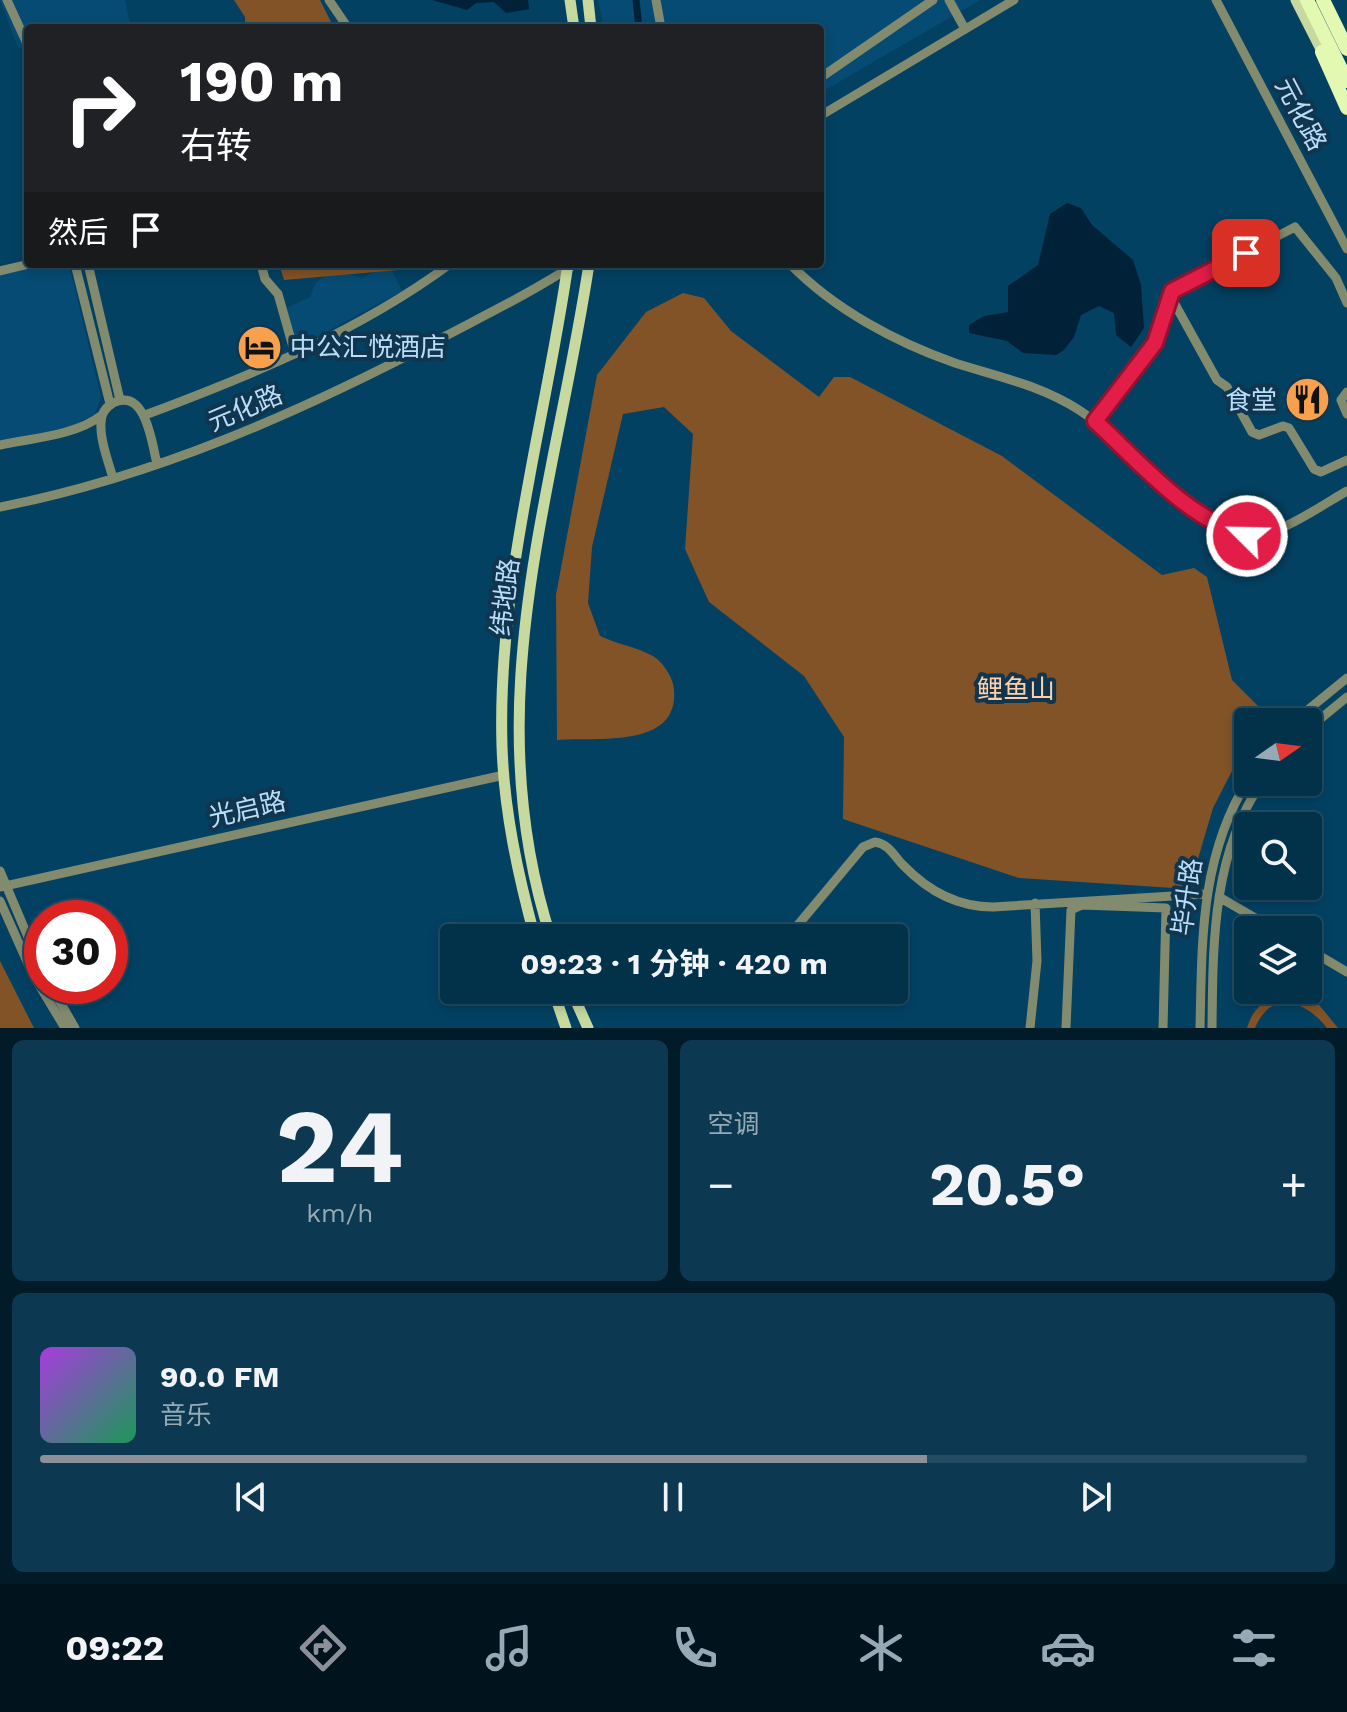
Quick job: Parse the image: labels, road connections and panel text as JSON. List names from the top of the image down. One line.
{"streets":{"main road":["纬地路"],"street":["元化路","光启路","毕升路"]},"crossings":[["纬地路","光启路"]],"parks":["鲤鱼山"],"places":{"hotel":["中公汇悦酒店"],"restaurant":["食堂"]},"north":"right","page":{"turn":["190 m","右转"],"then":"然后","limit":"30","trip":"09:23 · 1 分钟 · 420 m","tile":[["24","km/h"],"空调"],"heat":["−","20.5°","+"],"song":["90.0 FM","音乐"],"tabs":"09:22"}}
